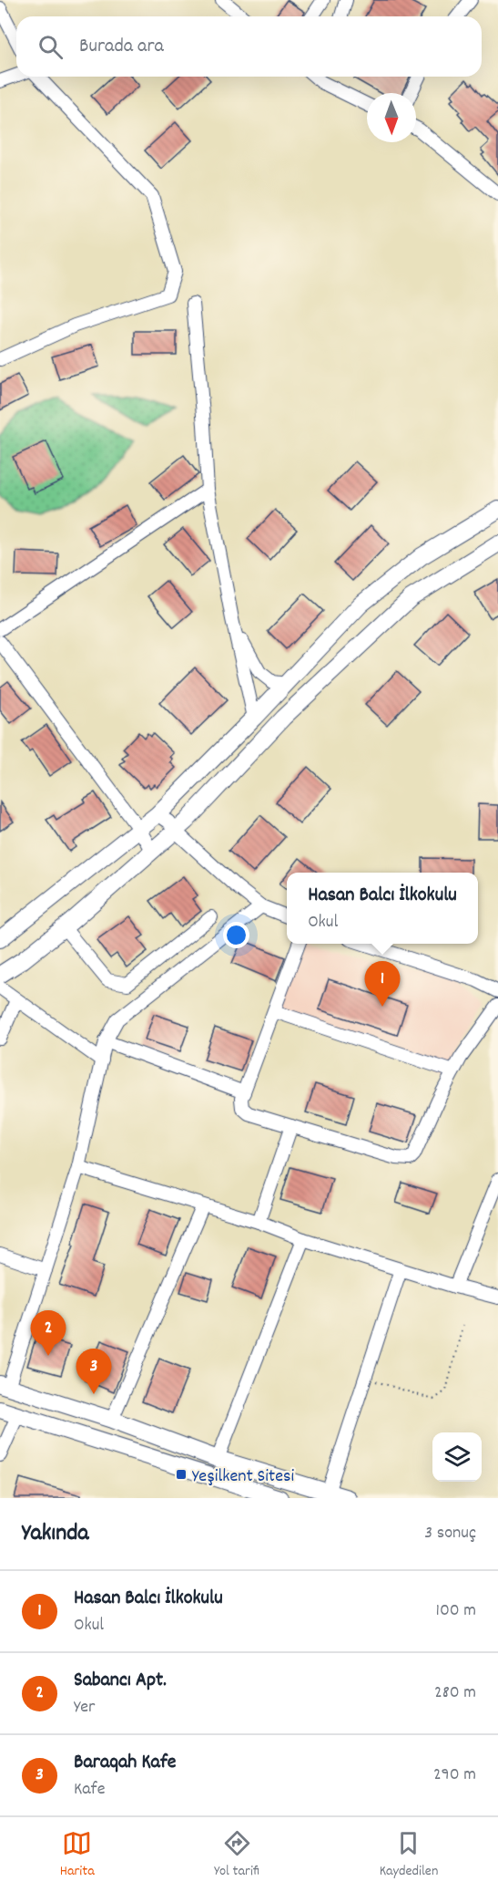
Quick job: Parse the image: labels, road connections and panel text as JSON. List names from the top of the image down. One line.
{"places":{"transit":["Yeşilkent Sitesi"]},"north":"bottom","page":{"search":"Burada ara","popup":["Hasan Balcı İlkokulu","Okul"],"pins":["1","2","3"],"heading":["Yakında","3 sonuç"],"list":[{"mark":"1","name":"Hasan Balcı İlkokulu","note":"Okul","value":"100 m"},{"mark":"2","name":"Sabancı Apt.","note":"Yer","value":"280 m"},{"mark":"3","name":"Baraqah Kafe","note":"Kafe","value":"290 m"}],"nav":["Harita","Yol tarifi","Kaydedilen"]}}
